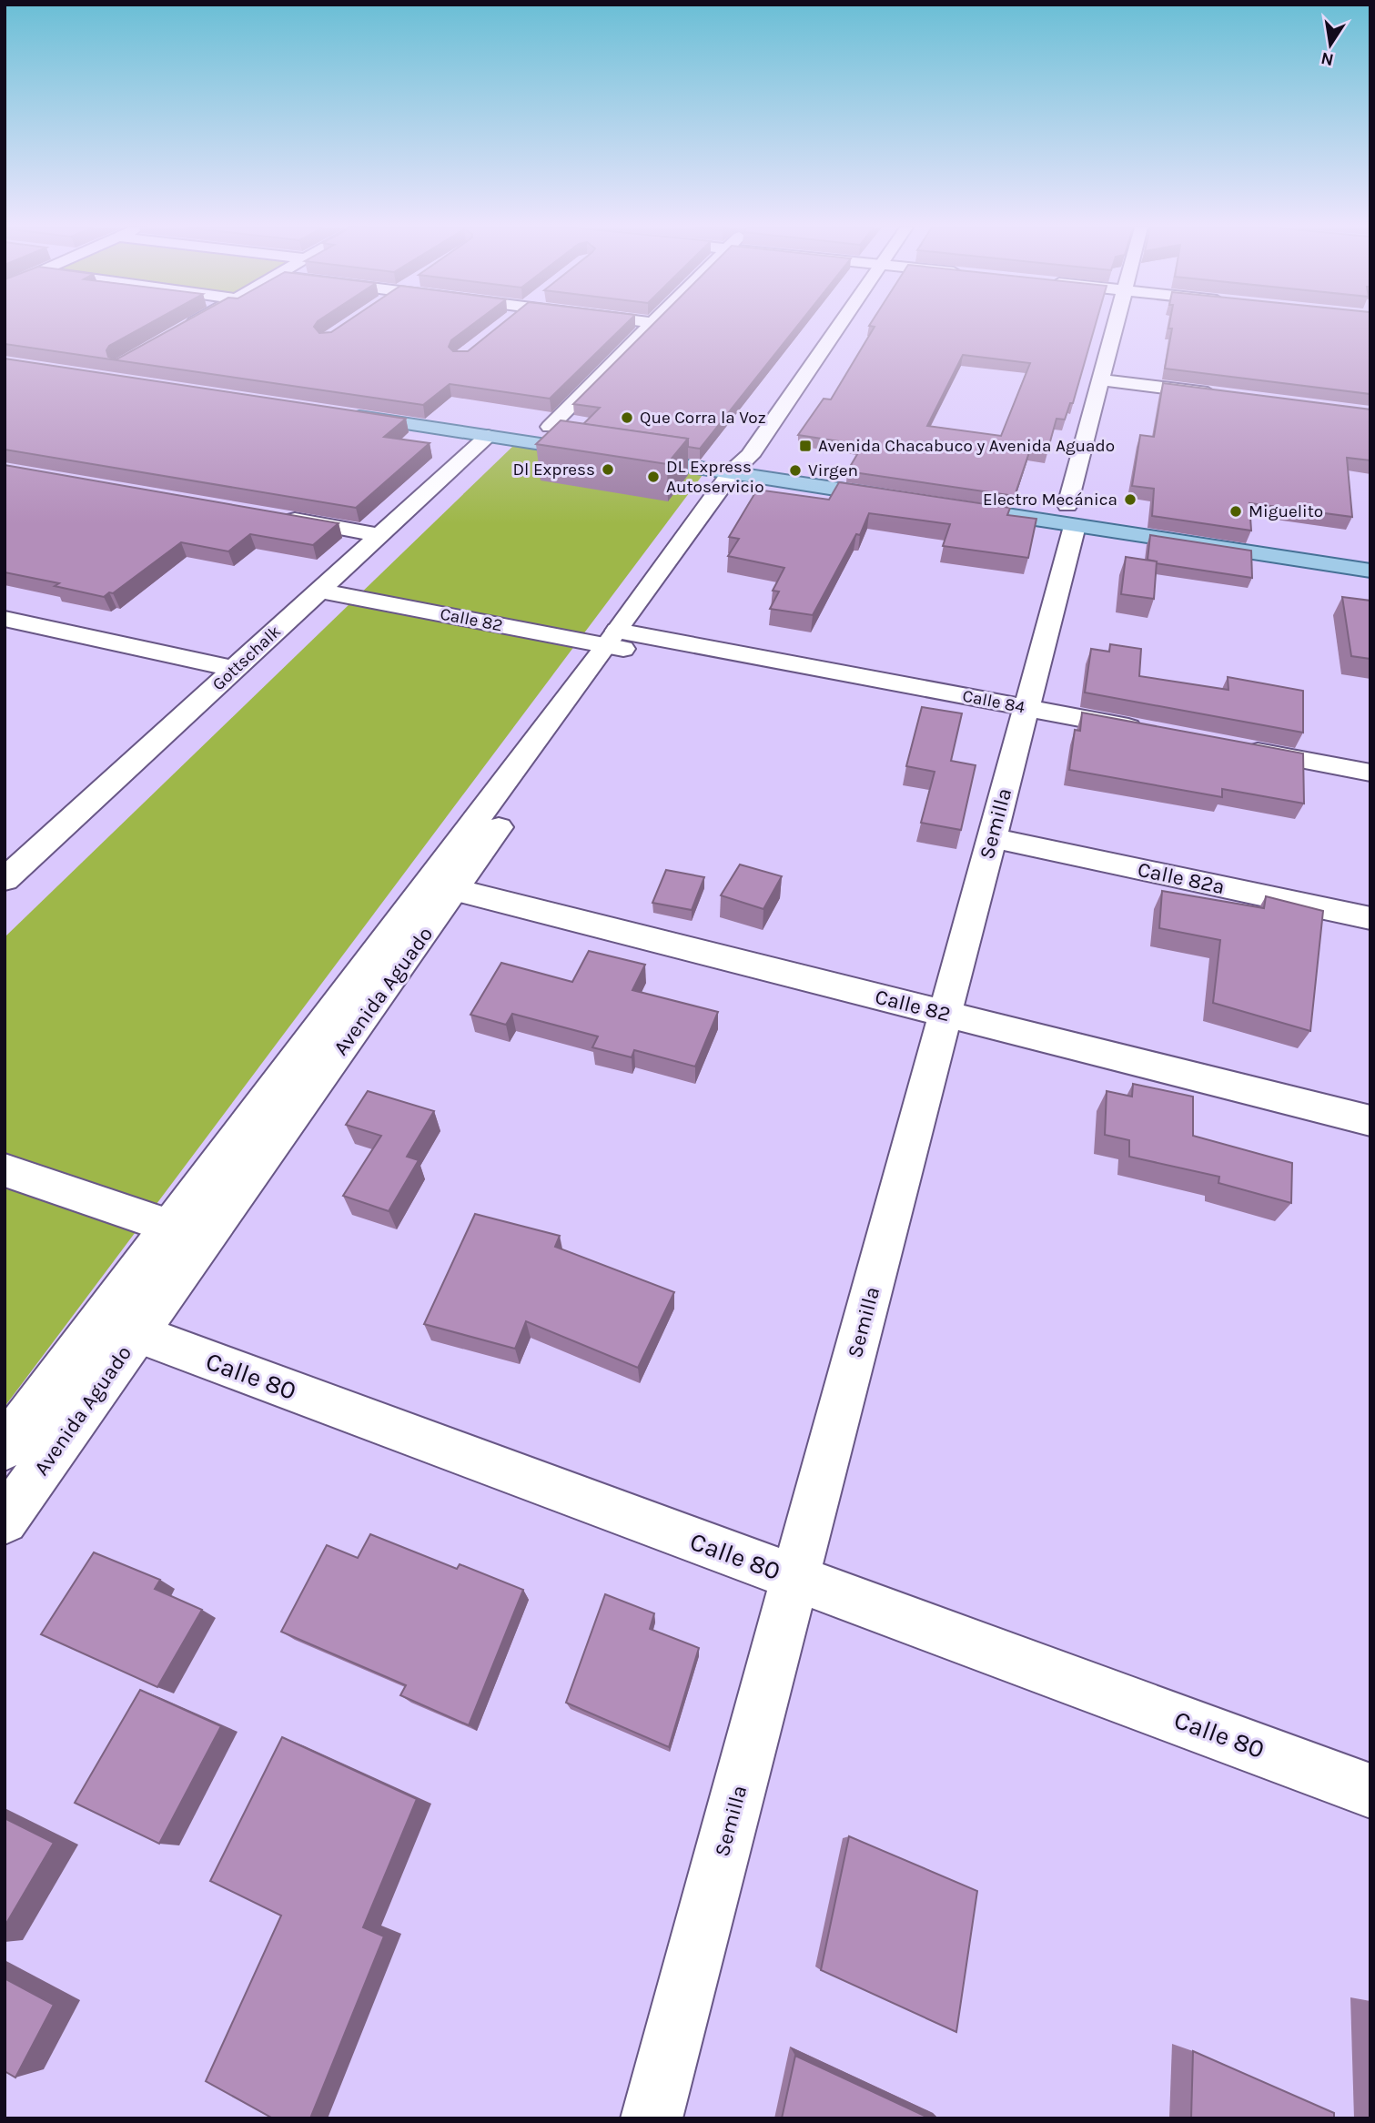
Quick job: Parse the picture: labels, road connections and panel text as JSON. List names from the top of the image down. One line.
{"streets":{"street":["Calle 82","Gottschalk","Calle 84","Semilla","Calle 82a","Avenida Aguado","Calle 80"]},"crossings":[["Calle 82","Gottschalk"],["Calle 82","Calle 84"],["Calle 82","Semilla"],["Calle 82","Avenida Aguado"],["Calle 84","Semilla"],["Calle 84","Avenida Aguado"],["Semilla","Calle 82a"],["Semilla","Calle 80"],["Avenida Aguado","Calle 80"]],"places":{"other":["Que Corra la Voz","Dl Express","Virgen","DL Express Autoservicio","Electro Mecánica","Miguelito"],"transit":["Avenida Chacabuco y Avenida Aguado"]},"north":"bottom"}
